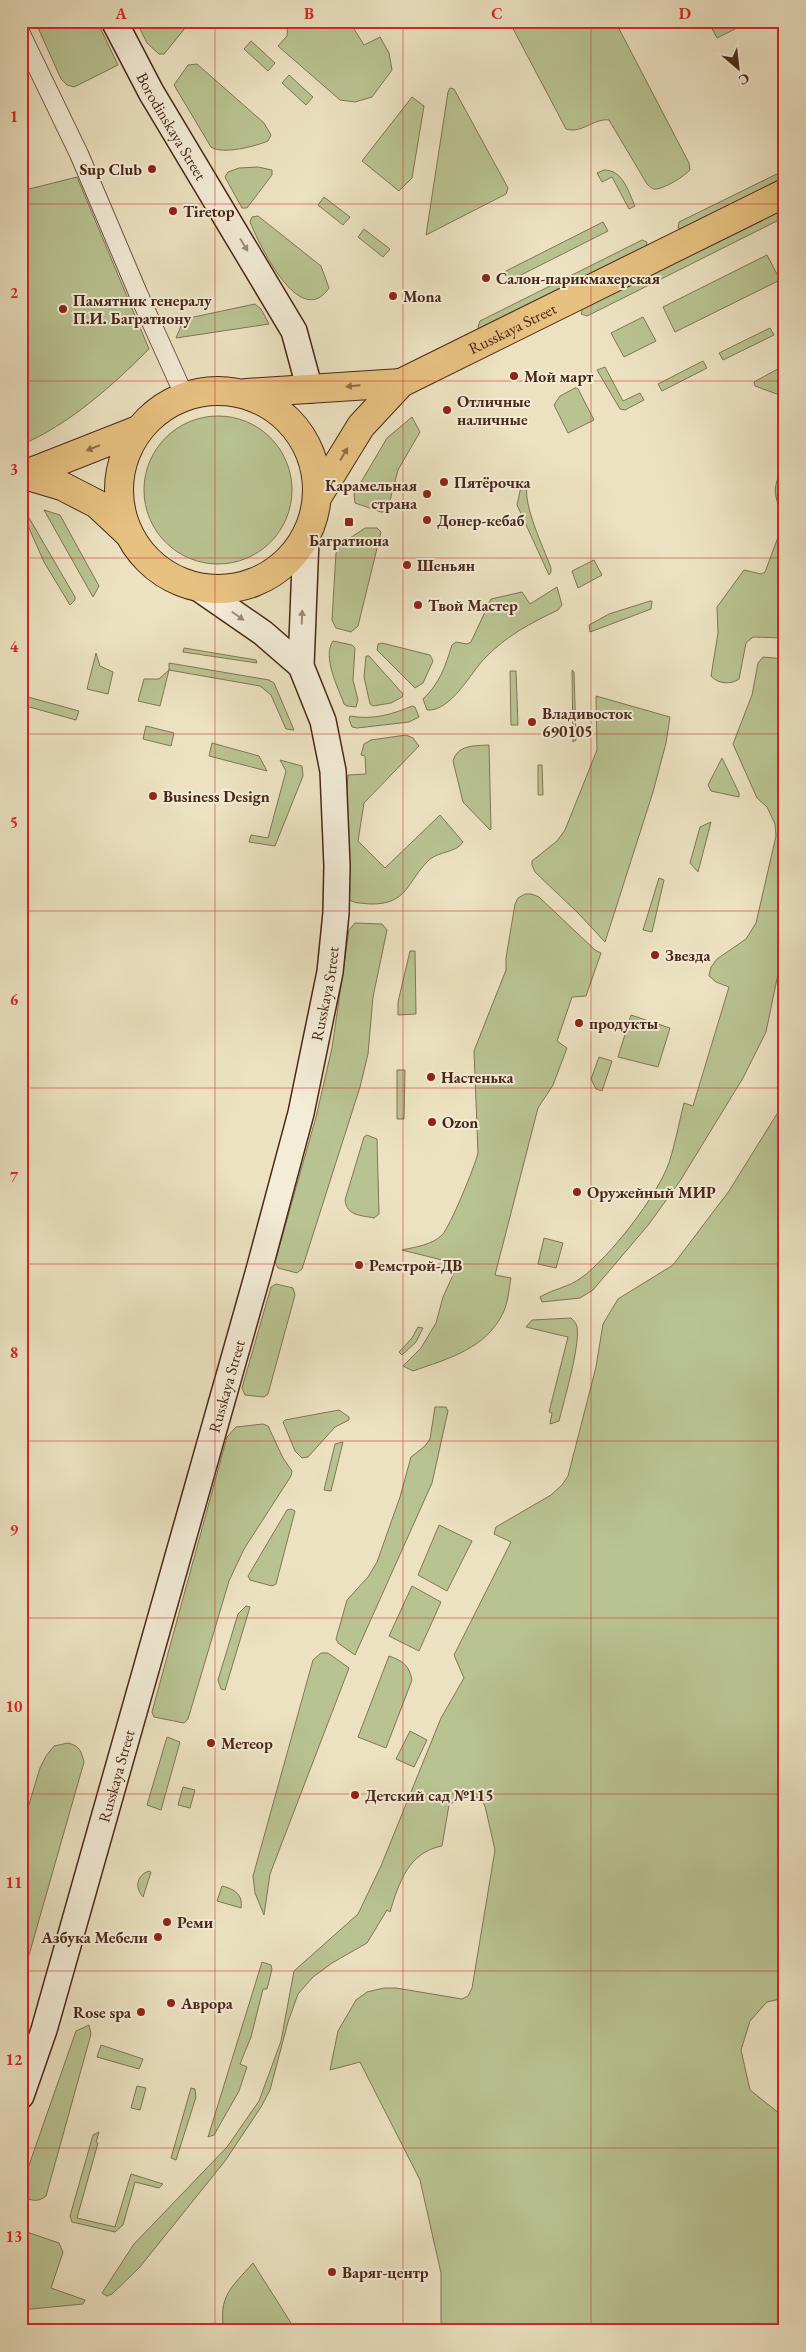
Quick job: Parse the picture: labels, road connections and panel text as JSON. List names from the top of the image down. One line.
{"streets":{"main road":["Borodinskaya Street","Russkaya Street"]},"crossings":[["Borodinskaya Street","Russkaya Street"]],"one_way":["Borodinskaya Street"],"places":{"other":["Sup Club","Tiretop","Салон-парикмахерская","Mona","Памятник генералу П.И. Багратиону","Мой март","Отличные наличные","Пятёрочка","Карамельная страна","Донер-кебаб","Шеньян","Твой Мастер","Владивосток 690105","Business Design","Звезда","продукты","Настенька","Ozon","Оружейный МИР","Ремстрой-ДВ","Метеор","Детский сад №115","Реми","Азбука Мебели","Аврора","Rose spa","Варяг-центр"],"transit":["Багратиона"]},"north":"bottom right","grid":{"columns":["A","B","C","D"],"rows":["1","2","3","4","5","6","7","8","9","10","11","12","13"]}}
